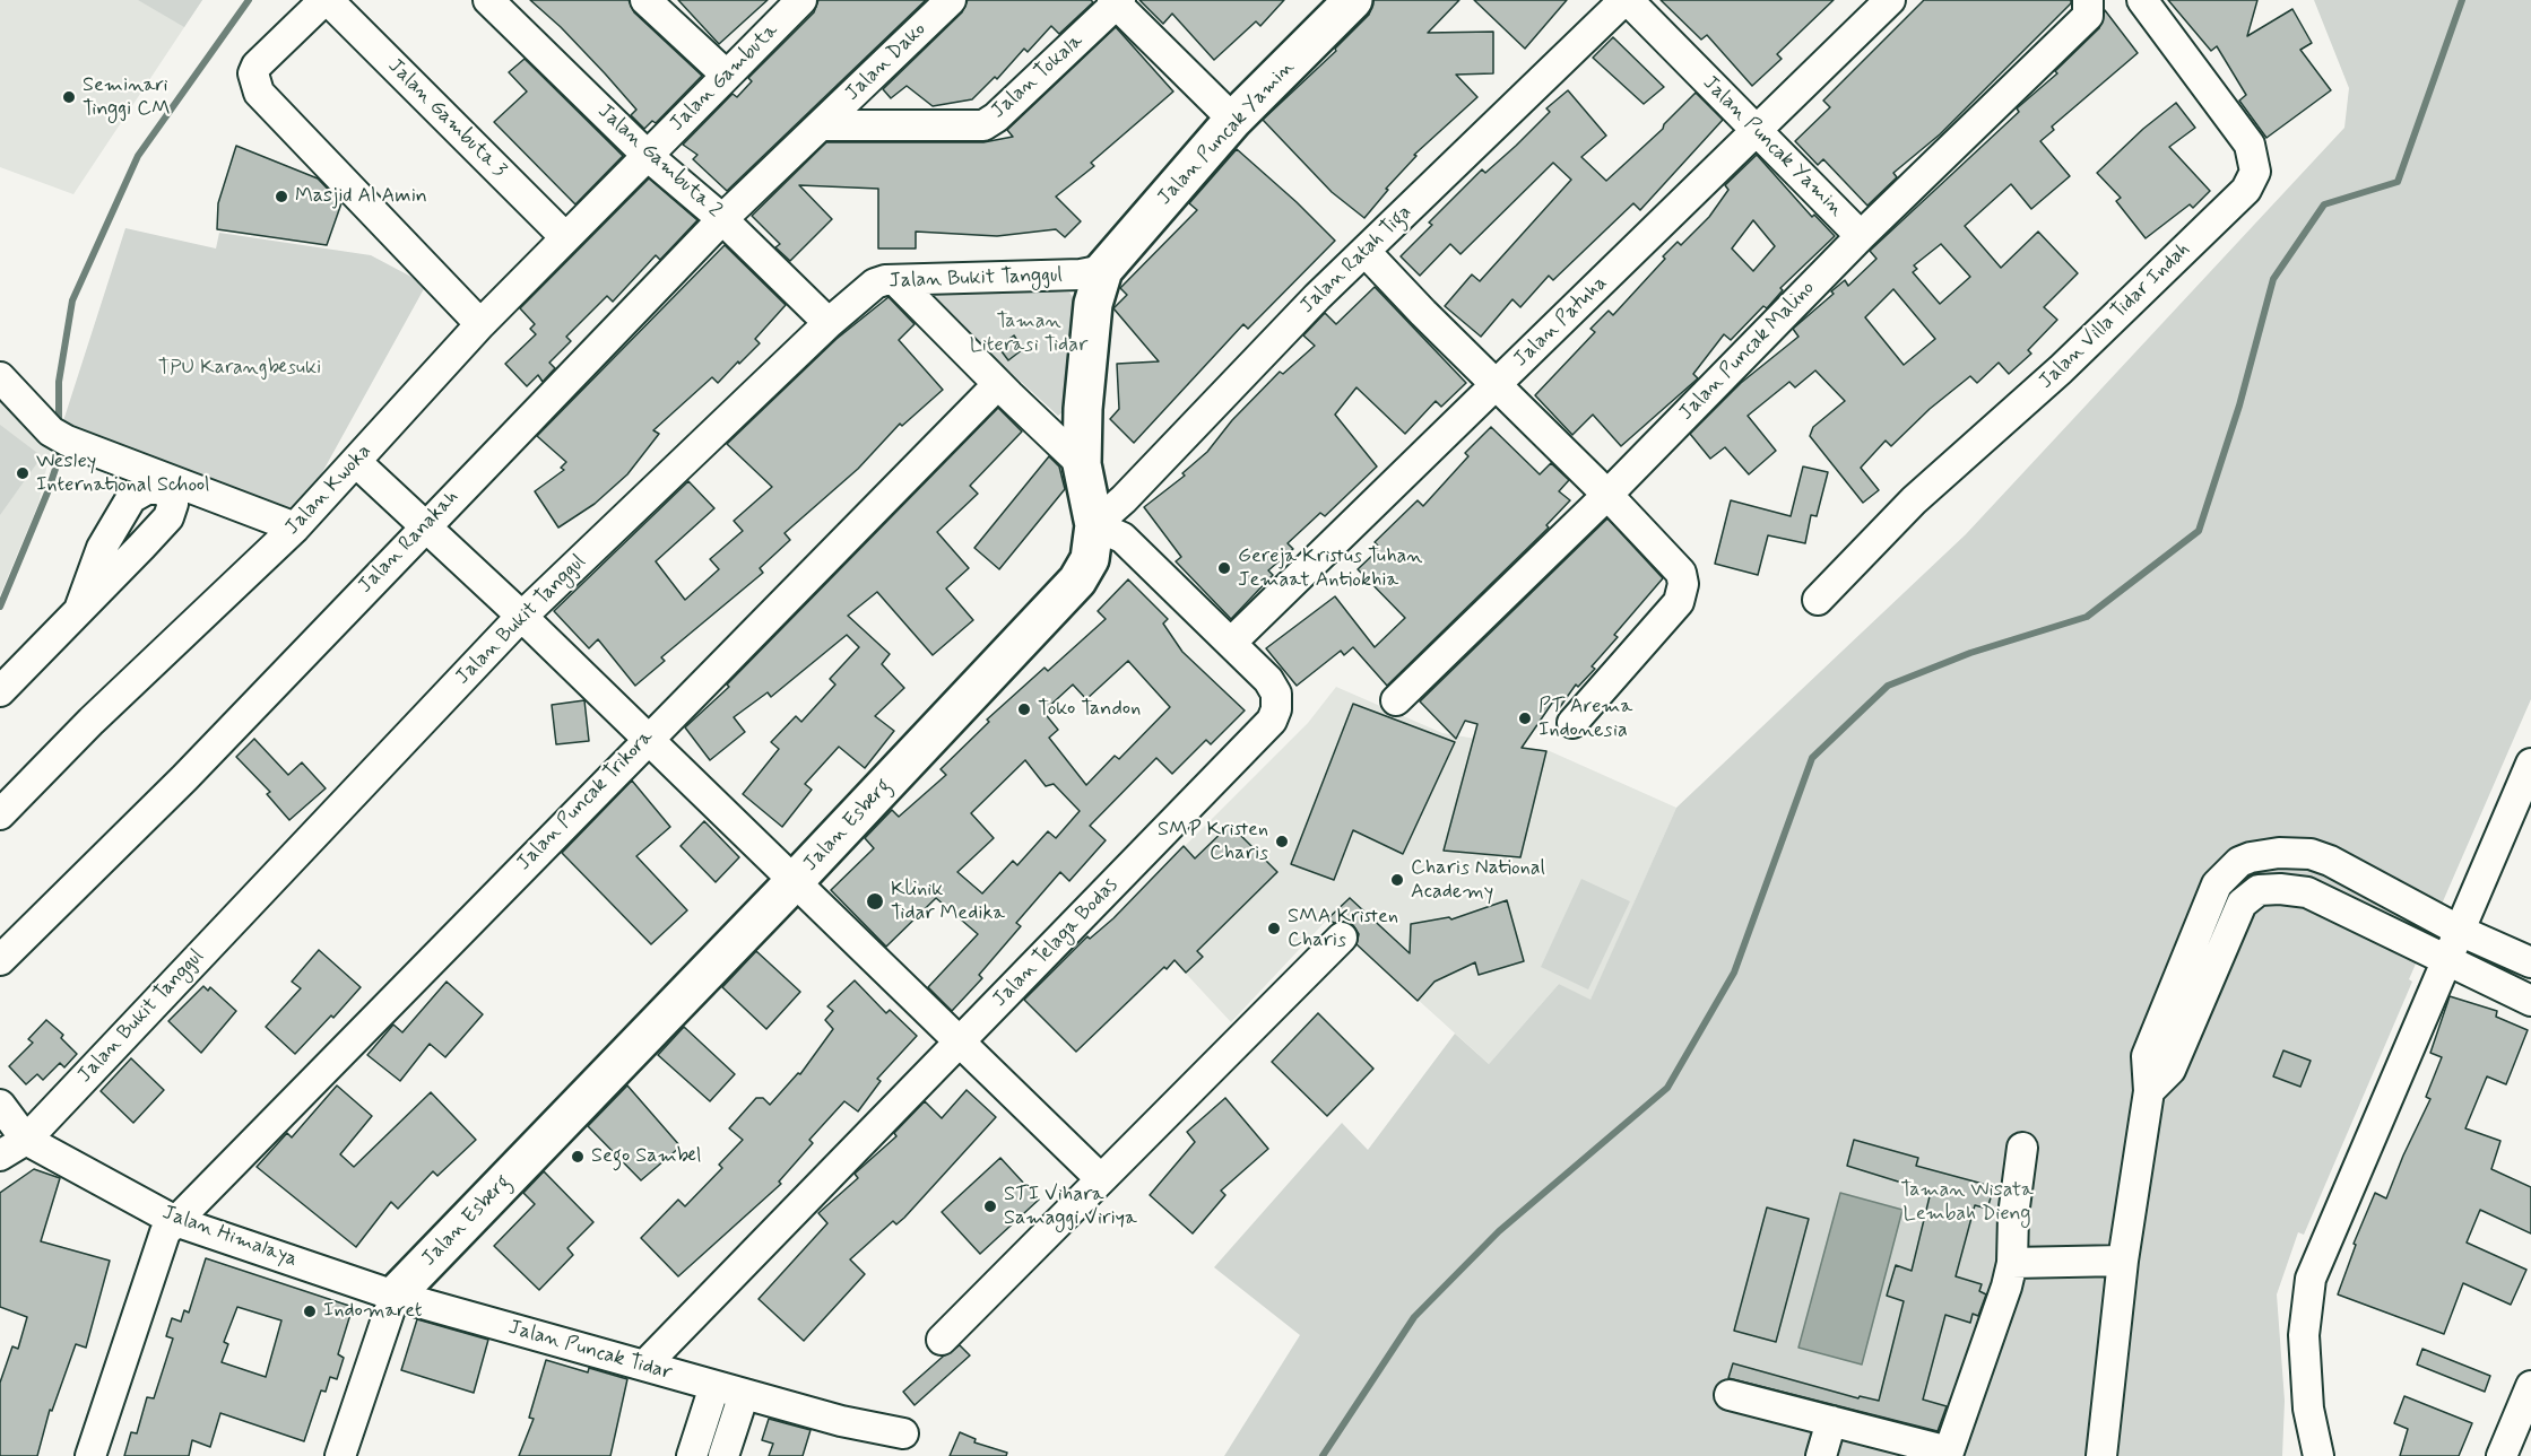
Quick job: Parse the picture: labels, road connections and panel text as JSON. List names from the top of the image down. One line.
{"streets":{"main road":["Jalan Puncak Yamin","Jalan Esberg"],"street":["Jalan Dako","Jalan Tokala","Jalan Gambuta","Jalan Gambuta 3","Jalan Gambuta 2","Jalan Ratah Tiga","Jalan Bukit Tanggul","Jalan Villa Tidar Indah","Jalan Patuha","Jalan Puncak Malino","Jalan Kwoka","Jalan Ranakah","Jalan Puncak Trikora","Jalan Telaga Bodas","Jalan Himalaya","Jalan Puncak Tidar"]},"crossings":[["Jalan Dako","Jalan Tokala"],["Jalan Dako","Jalan Ranakah"],["Jalan Tokala","Jalan Ranakah"],["Jalan Gambuta","Jalan Gambuta 2"],["Jalan Gambuta","Jalan Kwoka"],["Jalan Gambuta 3","Jalan Kwoka"],["Jalan Puncak Yamin","Jalan Ratah Tiga"],["Jalan Puncak Yamin","Jalan Bukit Tanggul"],["Jalan Puncak Yamin","Jalan Patuha"],["Jalan Puncak Yamin","Jalan Puncak Malino"],["Jalan Puncak Yamin","Jalan Esberg"],["Jalan Gambuta 2","Jalan Bukit Tanggul"],["Jalan Gambuta 2","Jalan Kwoka"],["Jalan Gambuta 2","Jalan Ranakah"],["Jalan Ratah Tiga","Jalan Esberg"],["Jalan Ratah Tiga","Jalan Telaga Bodas"],["Jalan Bukit Tanggul","Jalan Esberg"],["Jalan Bukit Tanggul","Jalan Himalaya"],["Jalan Patuha","Jalan Telaga Bodas"],["Jalan Puncak Trikora","Jalan Himalaya"],["Jalan Esberg","Jalan Telaga Bodas"],["Jalan Esberg","Jalan Himalaya"],["Jalan Esberg","Jalan Puncak Tidar"],["Jalan Telaga Bodas","Jalan Puncak Tidar"],["Jalan Himalaya","Jalan Puncak Tidar"]],"parks":["Taman Literasi Tidar","TPU Karangbesuki","Taman Wisata Lembah Dieng"],"places":["Seminari Tinggi CM","Masjid Al Amin","Wesley International School","Gereja Kristus Tuhan Jemaat Antiokhia","Toko Tandon","PT Arema Indonesia","SMP Kristen Charis","Charis National Academy","Klinik Tidar Medika","SMA Kristen Charis","Sego Sambel","STI Vihara Samaggi Viriya","Indomaret"]}
